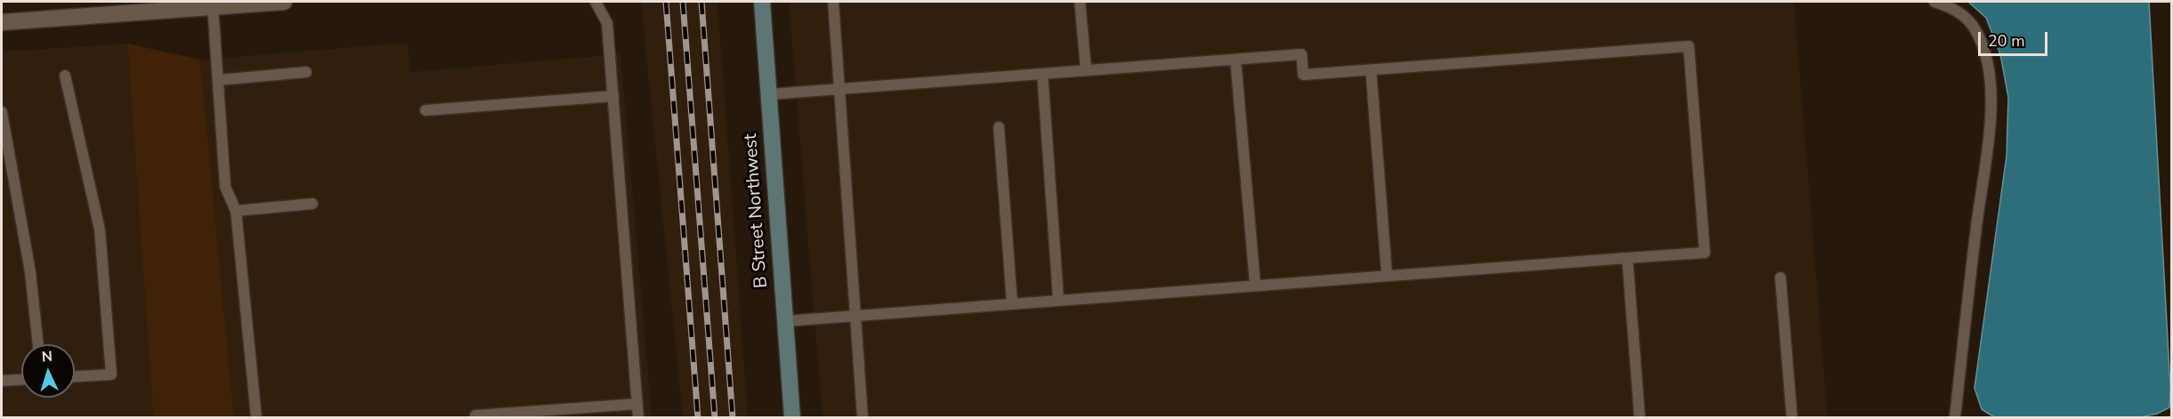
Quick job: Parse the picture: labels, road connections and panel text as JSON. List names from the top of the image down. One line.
{"streets":{"street":["B Street Northwest"]},"scale_bar":"20 m","north":"top"}
